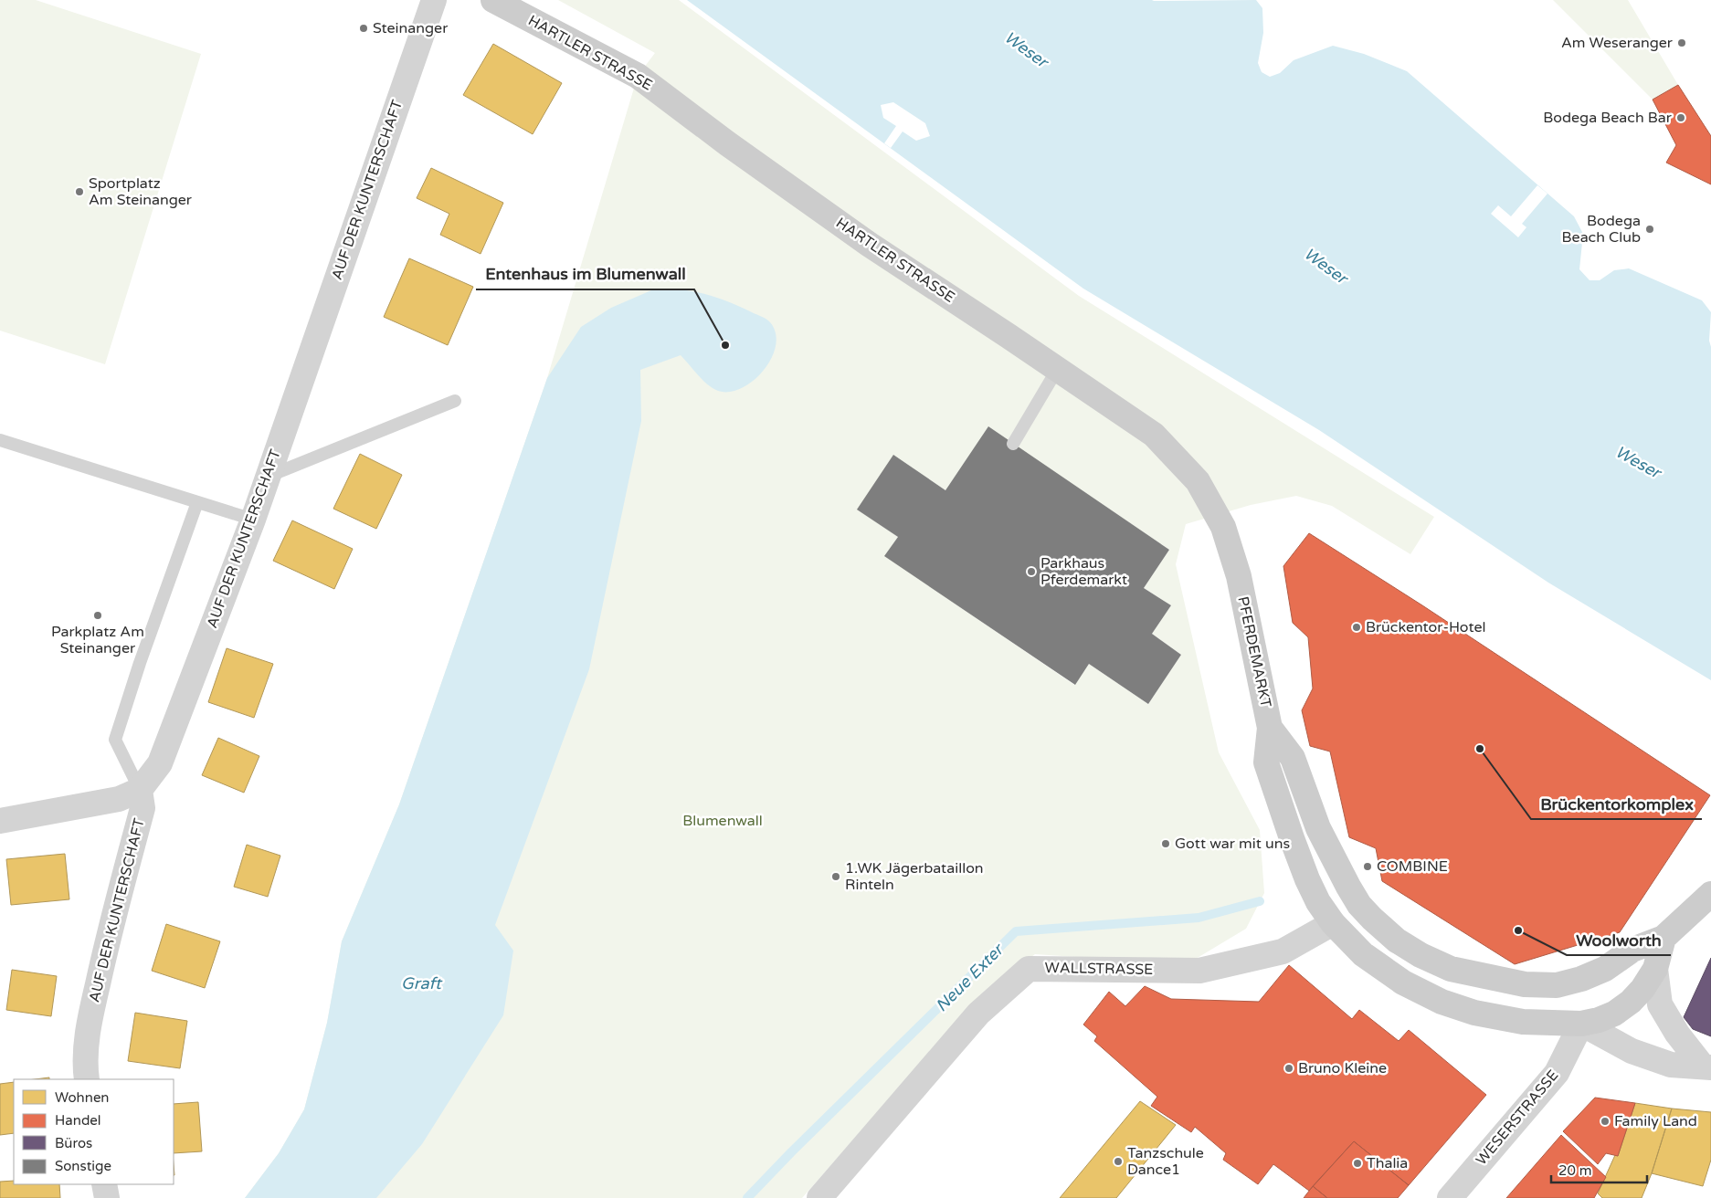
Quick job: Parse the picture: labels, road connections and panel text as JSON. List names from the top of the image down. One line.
{"streets":{"main road":["HARTLER STRASSE","PFERDEMARKT"],"street":["AUF DER KUNTERSCHAFT","WALLSTRASSE","WESERSTRASSE"]},"crossings":[["HARTLER STRASSE","PFERDEMARKT"],["PFERDEMARKT","WALLSTRASSE"],["PFERDEMARKT","WESERSTRASSE"]],"water":["Weser","Neue Exter","Graft"],"parks":["Blumenwall"],"places":["Steinanger","Am Weseranger","Bodega Beach Bar","Sportplatz Am Steinanger","Bodega Beach Club","Entenhaus im Blumenwall","Parkhaus Pferdemarkt","Parkplatz Am Steinanger","Brückentor-Hotel","Brückentorkomplex","Gott war mit uns","COMBINE","1.WK Jägerbataillon Rinteln","Woolworth","Bruno Kleine","Family Land","Tanzschule Dance1","Thalia"],"legend":["Wohnen","Handel","Büros","Sonstige"],"scale_bar":"20 m"}
